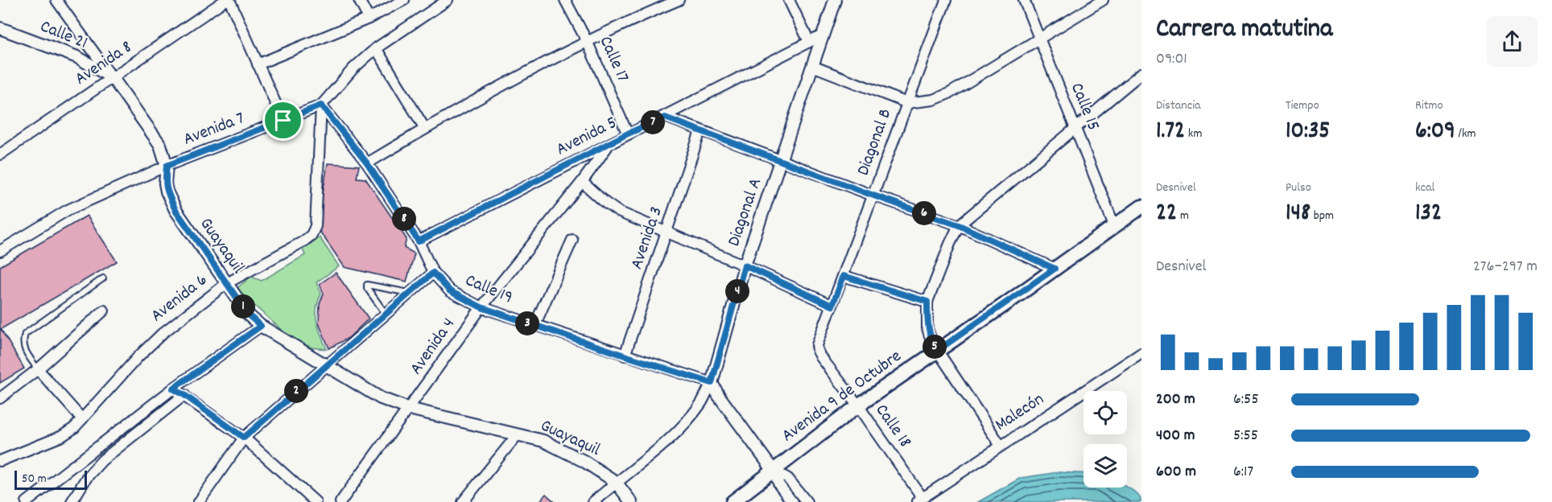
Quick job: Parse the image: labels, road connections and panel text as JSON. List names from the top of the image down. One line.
{"streets":{"main road":["Avenida 9 de Octubre"],"street":["Calle 21","Calle 17","Avenida 8","Calle 15","Avenida 7","Avenida 5","Diagonal B","Diagonal A","Avenida 3","Guayaquil","Calle 19","Avenida 6","Avenida 4","Malecón","Calle 18"]},"crossings":[["Calle 21","Avenida 8"],["Calle 21","Guayaquil"],["Calle 17","Avenida 5"],["Avenida 8","Guayaquil"],["Calle 15","Avenida 9 de Octubre"],["Avenida 7","Guayaquil"],["Avenida 7","Calle 19"],["Avenida 7","Avenida 6"],["Avenida 5","Diagonal A"],["Avenida 5","Calle 19"],["Avenida 5","Avenida 4"],["Diagonal B","Calle 18"],["Diagonal A","Calle 19"],["Avenida 3","Calle 19"],["Guayaquil","Avenida 6"],["Guayaquil","Avenida 4"],["Calle 19","Avenida 6"],["Calle 19","Avenida 4"],["Avenida 9 de Octubre","Calle 18"],["Malecón","Calle 18"]],"scale_bar":"50 m","page":{"heading":["Carrera matutina","09:01"],"stats":[["Distancia","1.72 km"],["Tiempo","10:35"],["Ritmo","6:09 /km"],["Desnivel","22 m"],["Pulso","148 bpm"],["kcal","132"]],"pins":["7","6","8","4","1","3","5","2"],"chart":["Desnivel","276–297 m"],"list":[{"name":"200 m","note":"6:55"},{"name":"400 m","note":"5:55"},{"name":"600 m","note":"6:17"}],"scale":"50 m"}}
